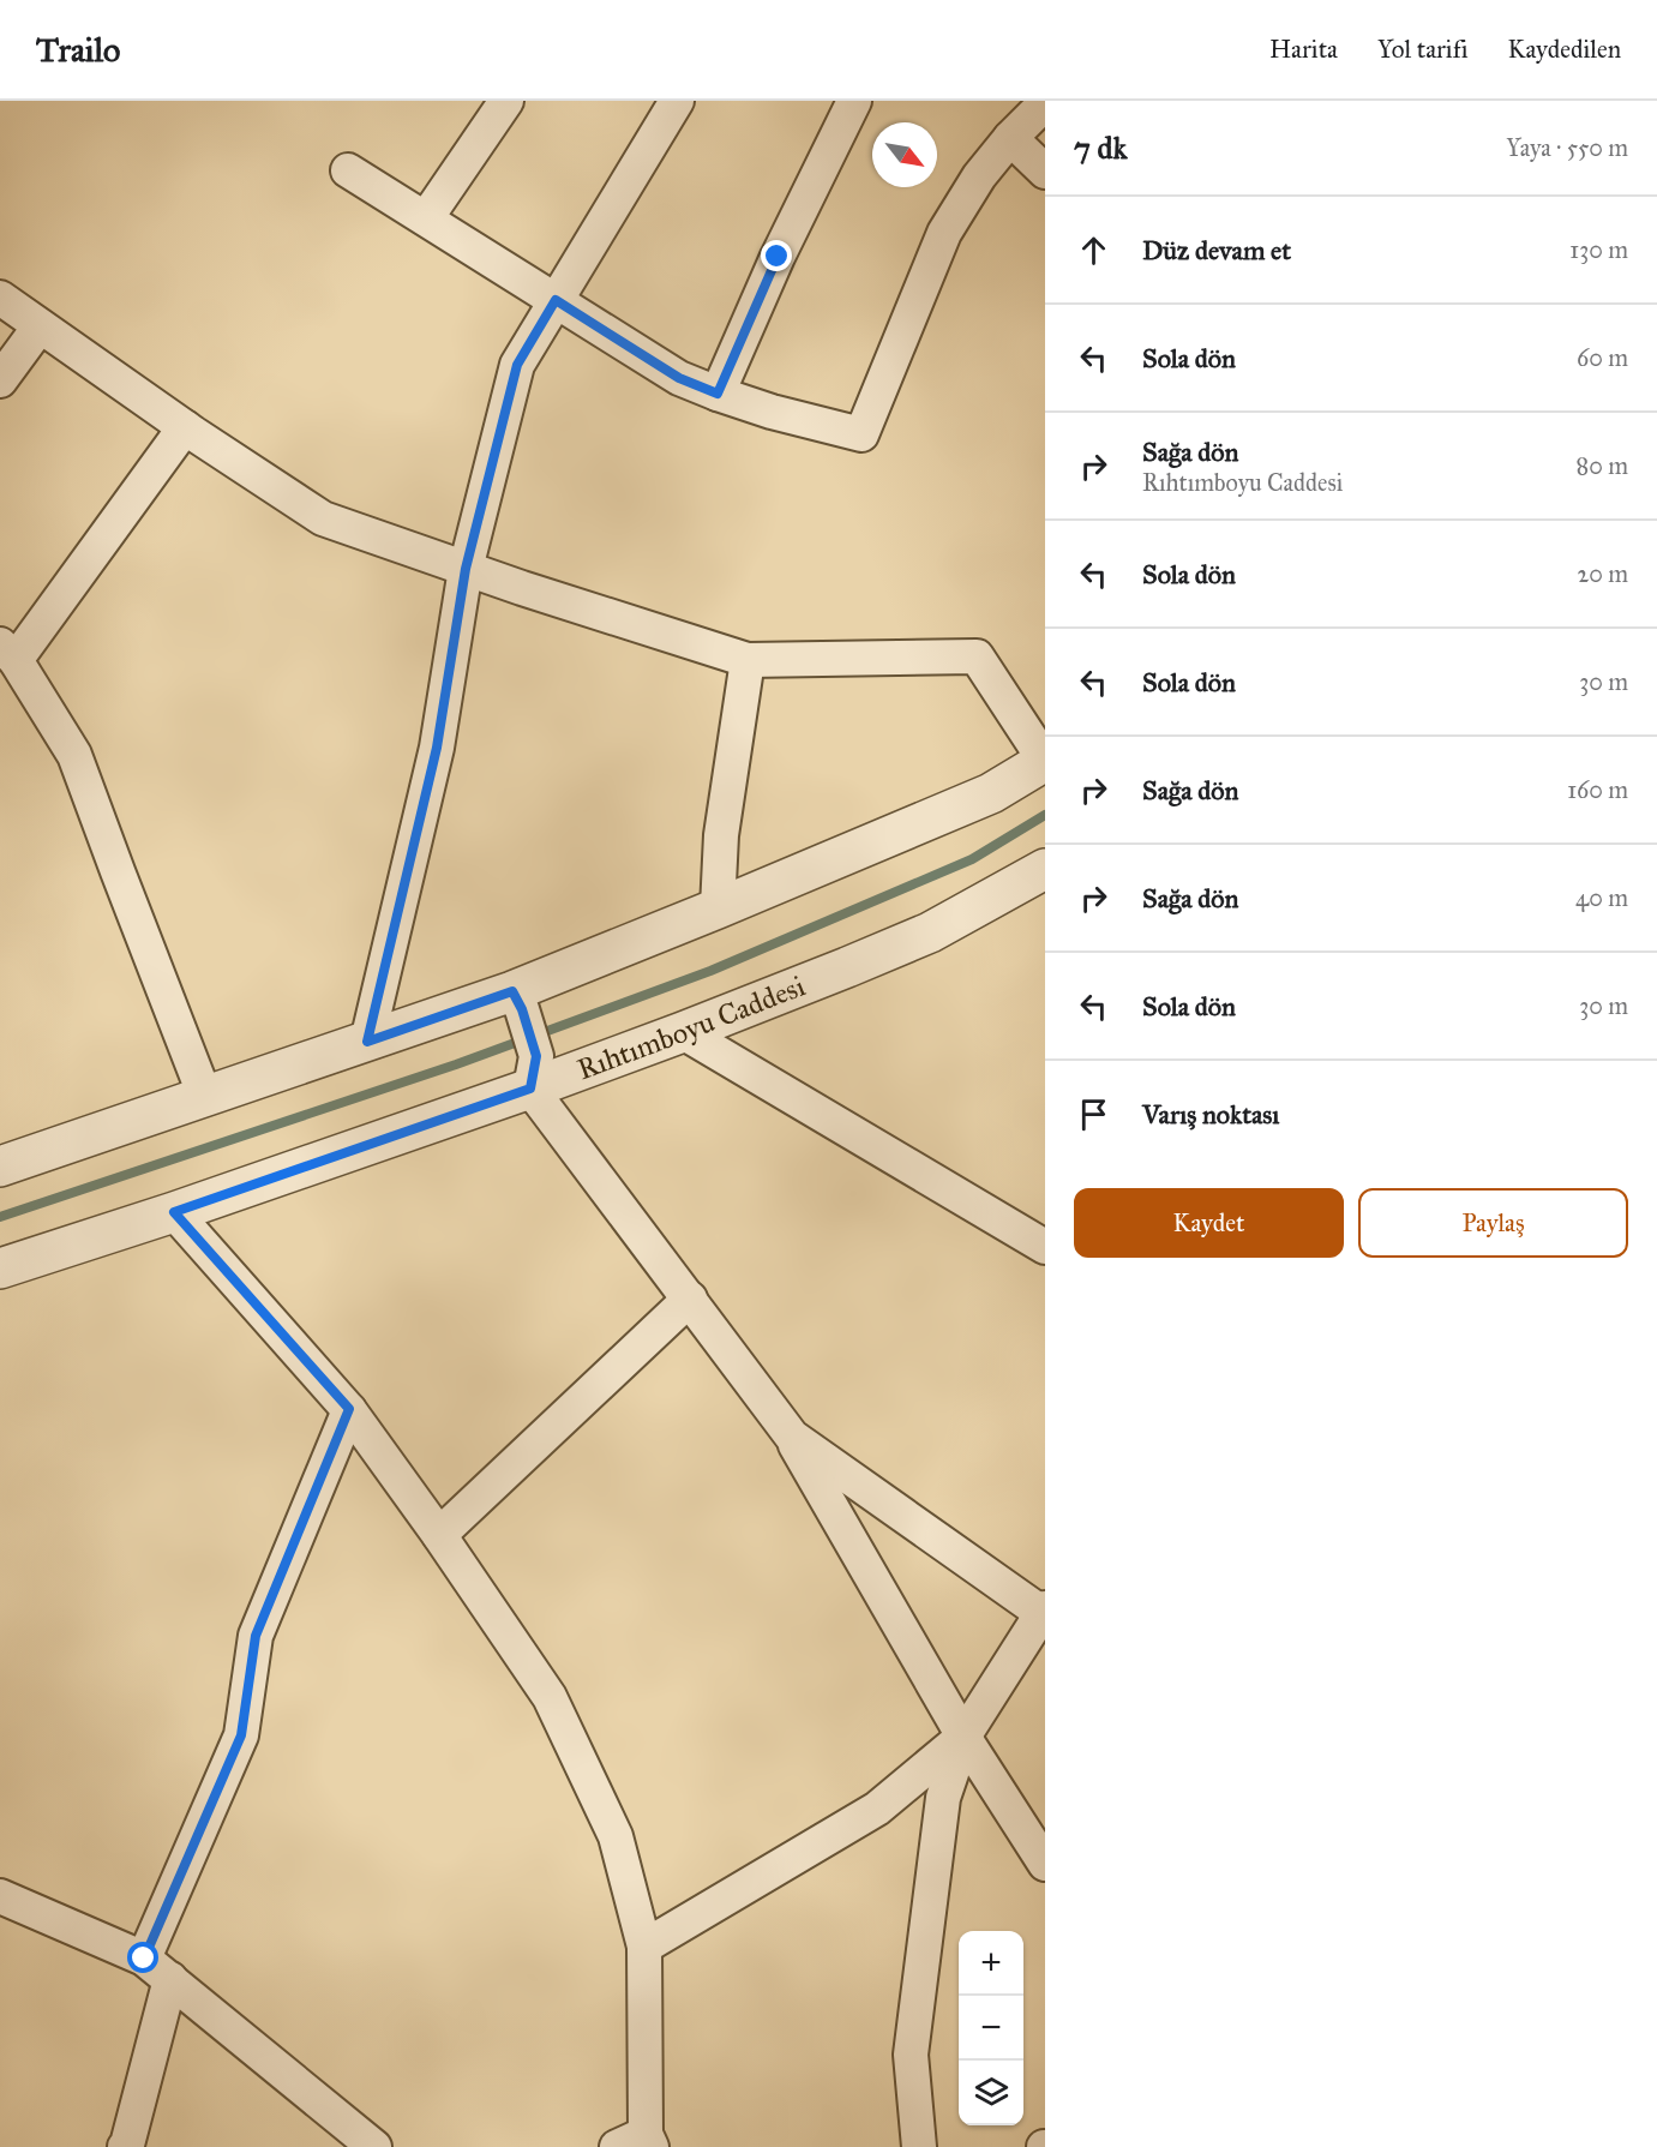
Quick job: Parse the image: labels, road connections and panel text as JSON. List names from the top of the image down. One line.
{"streets":{"street":["Rıhtımboyu Caddesi"]},"north":"bottom right","page":{"header":"Trailo","nav":["Harita","Yol tarifi","Kaydedilen"],"heading":["7 dk","Yaya · 550 m"],"list":[["Düz devam et","130 m"],["Sola dön","60 m"],["Sağa dön","Rıhtımboyu Caddesi","80 m"],["Sola dön","20 m"],["Sola dön","30 m"],["Sağa dön","160 m"],["Sağa dön","40 m"],["Sola dön","30 m"],"Varış noktası"],"buttons":["Kaydet","Paylaş"],"map_buttons":["+","−"]}}
